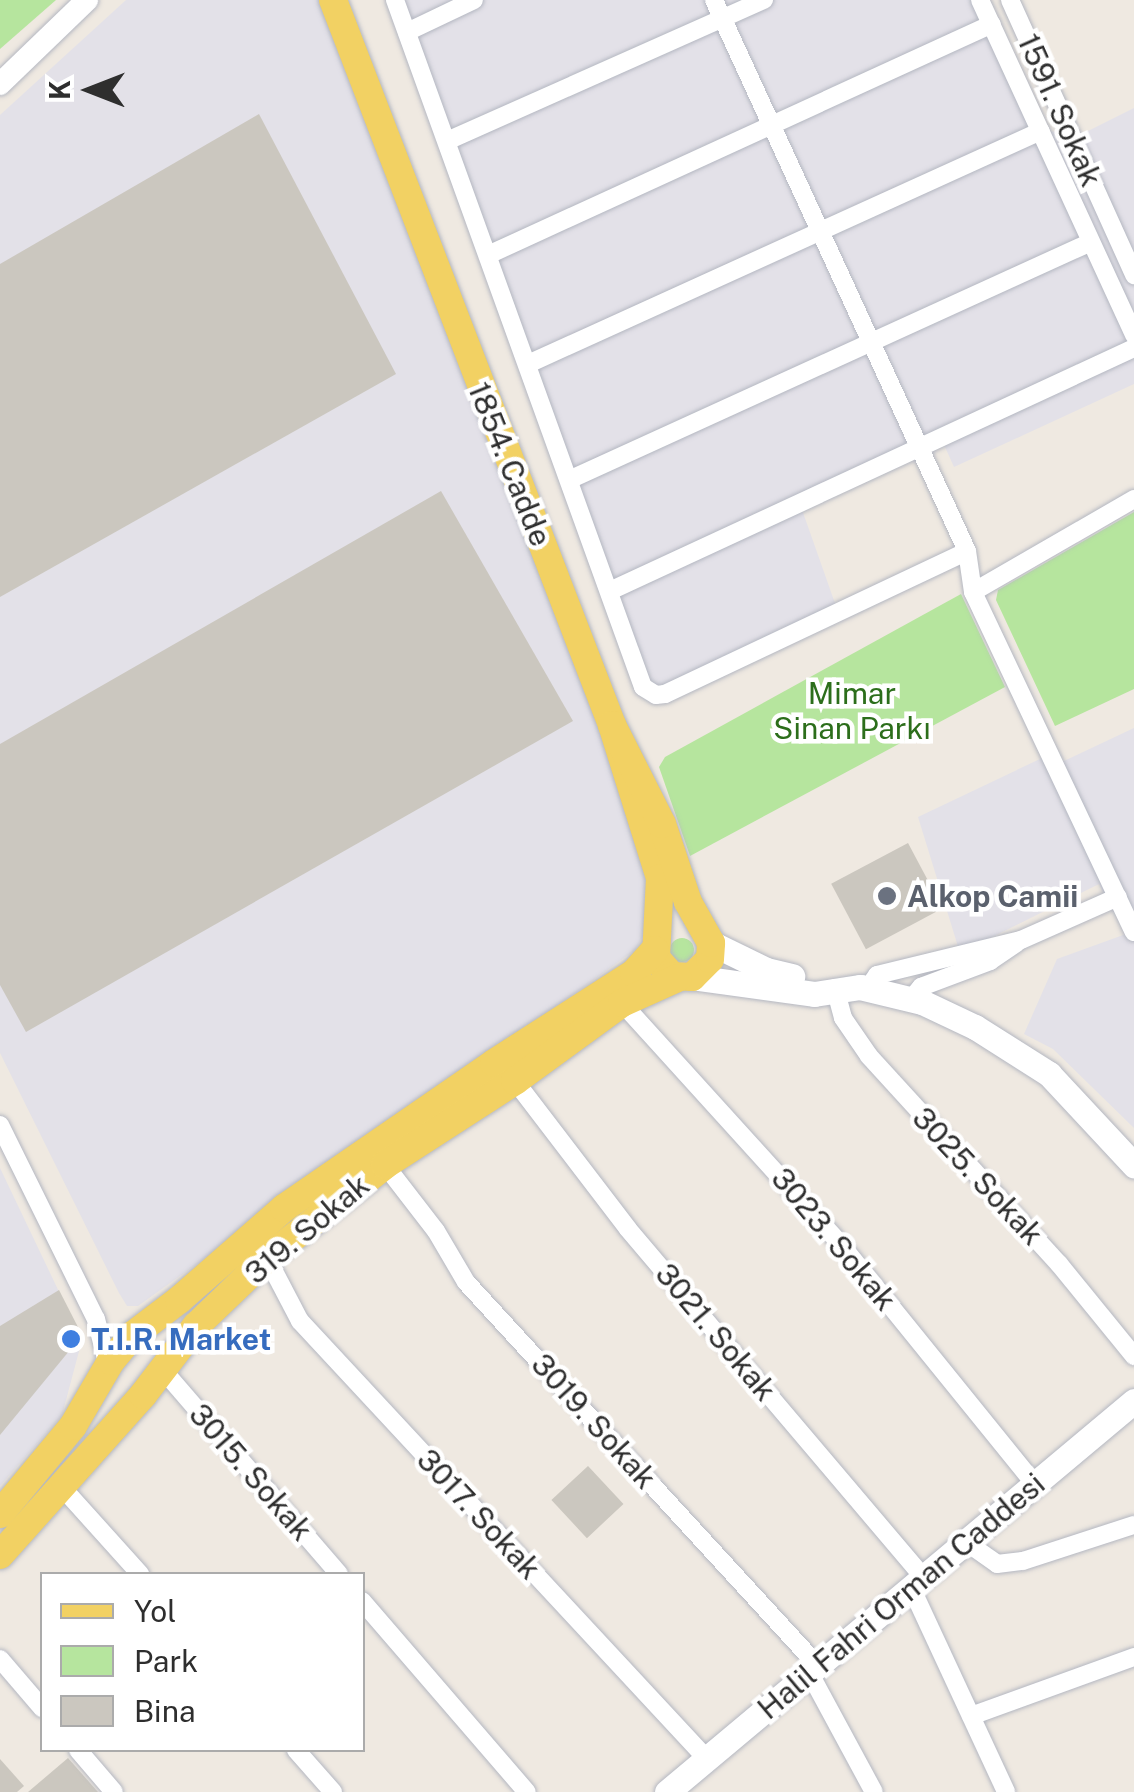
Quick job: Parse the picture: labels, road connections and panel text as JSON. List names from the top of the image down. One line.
{"streets":{"main road":["1854. Cadde","319. Sokak","Halil Fahri Orman Caddesi"],"street":["1591. Sokak","3025. Sokak","3023. Sokak","3021. Sokak","3019. Sokak","3015. Sokak","3017. Sokak"]},"crossings":[["1854. Cadde","319. Sokak"],["319. Sokak","3023. Sokak"],["319. Sokak","3021. Sokak"],["319. Sokak","3019. Sokak"],["319. Sokak","3015. Sokak"],["319. Sokak","3017. Sokak"],["3023. Sokak","Halil Fahri Orman Caddesi"],["3021. Sokak","Halil Fahri Orman Caddesi"],["3019. Sokak","Halil Fahri Orman Caddesi"],["3017. Sokak","Halil Fahri Orman Caddesi"]],"parks":["Mimar Sinan Parkı"],"places":["Alkop Camii","T.I.R. Market"],"legend":["Yol","Park","Bina"],"north":"left"}
